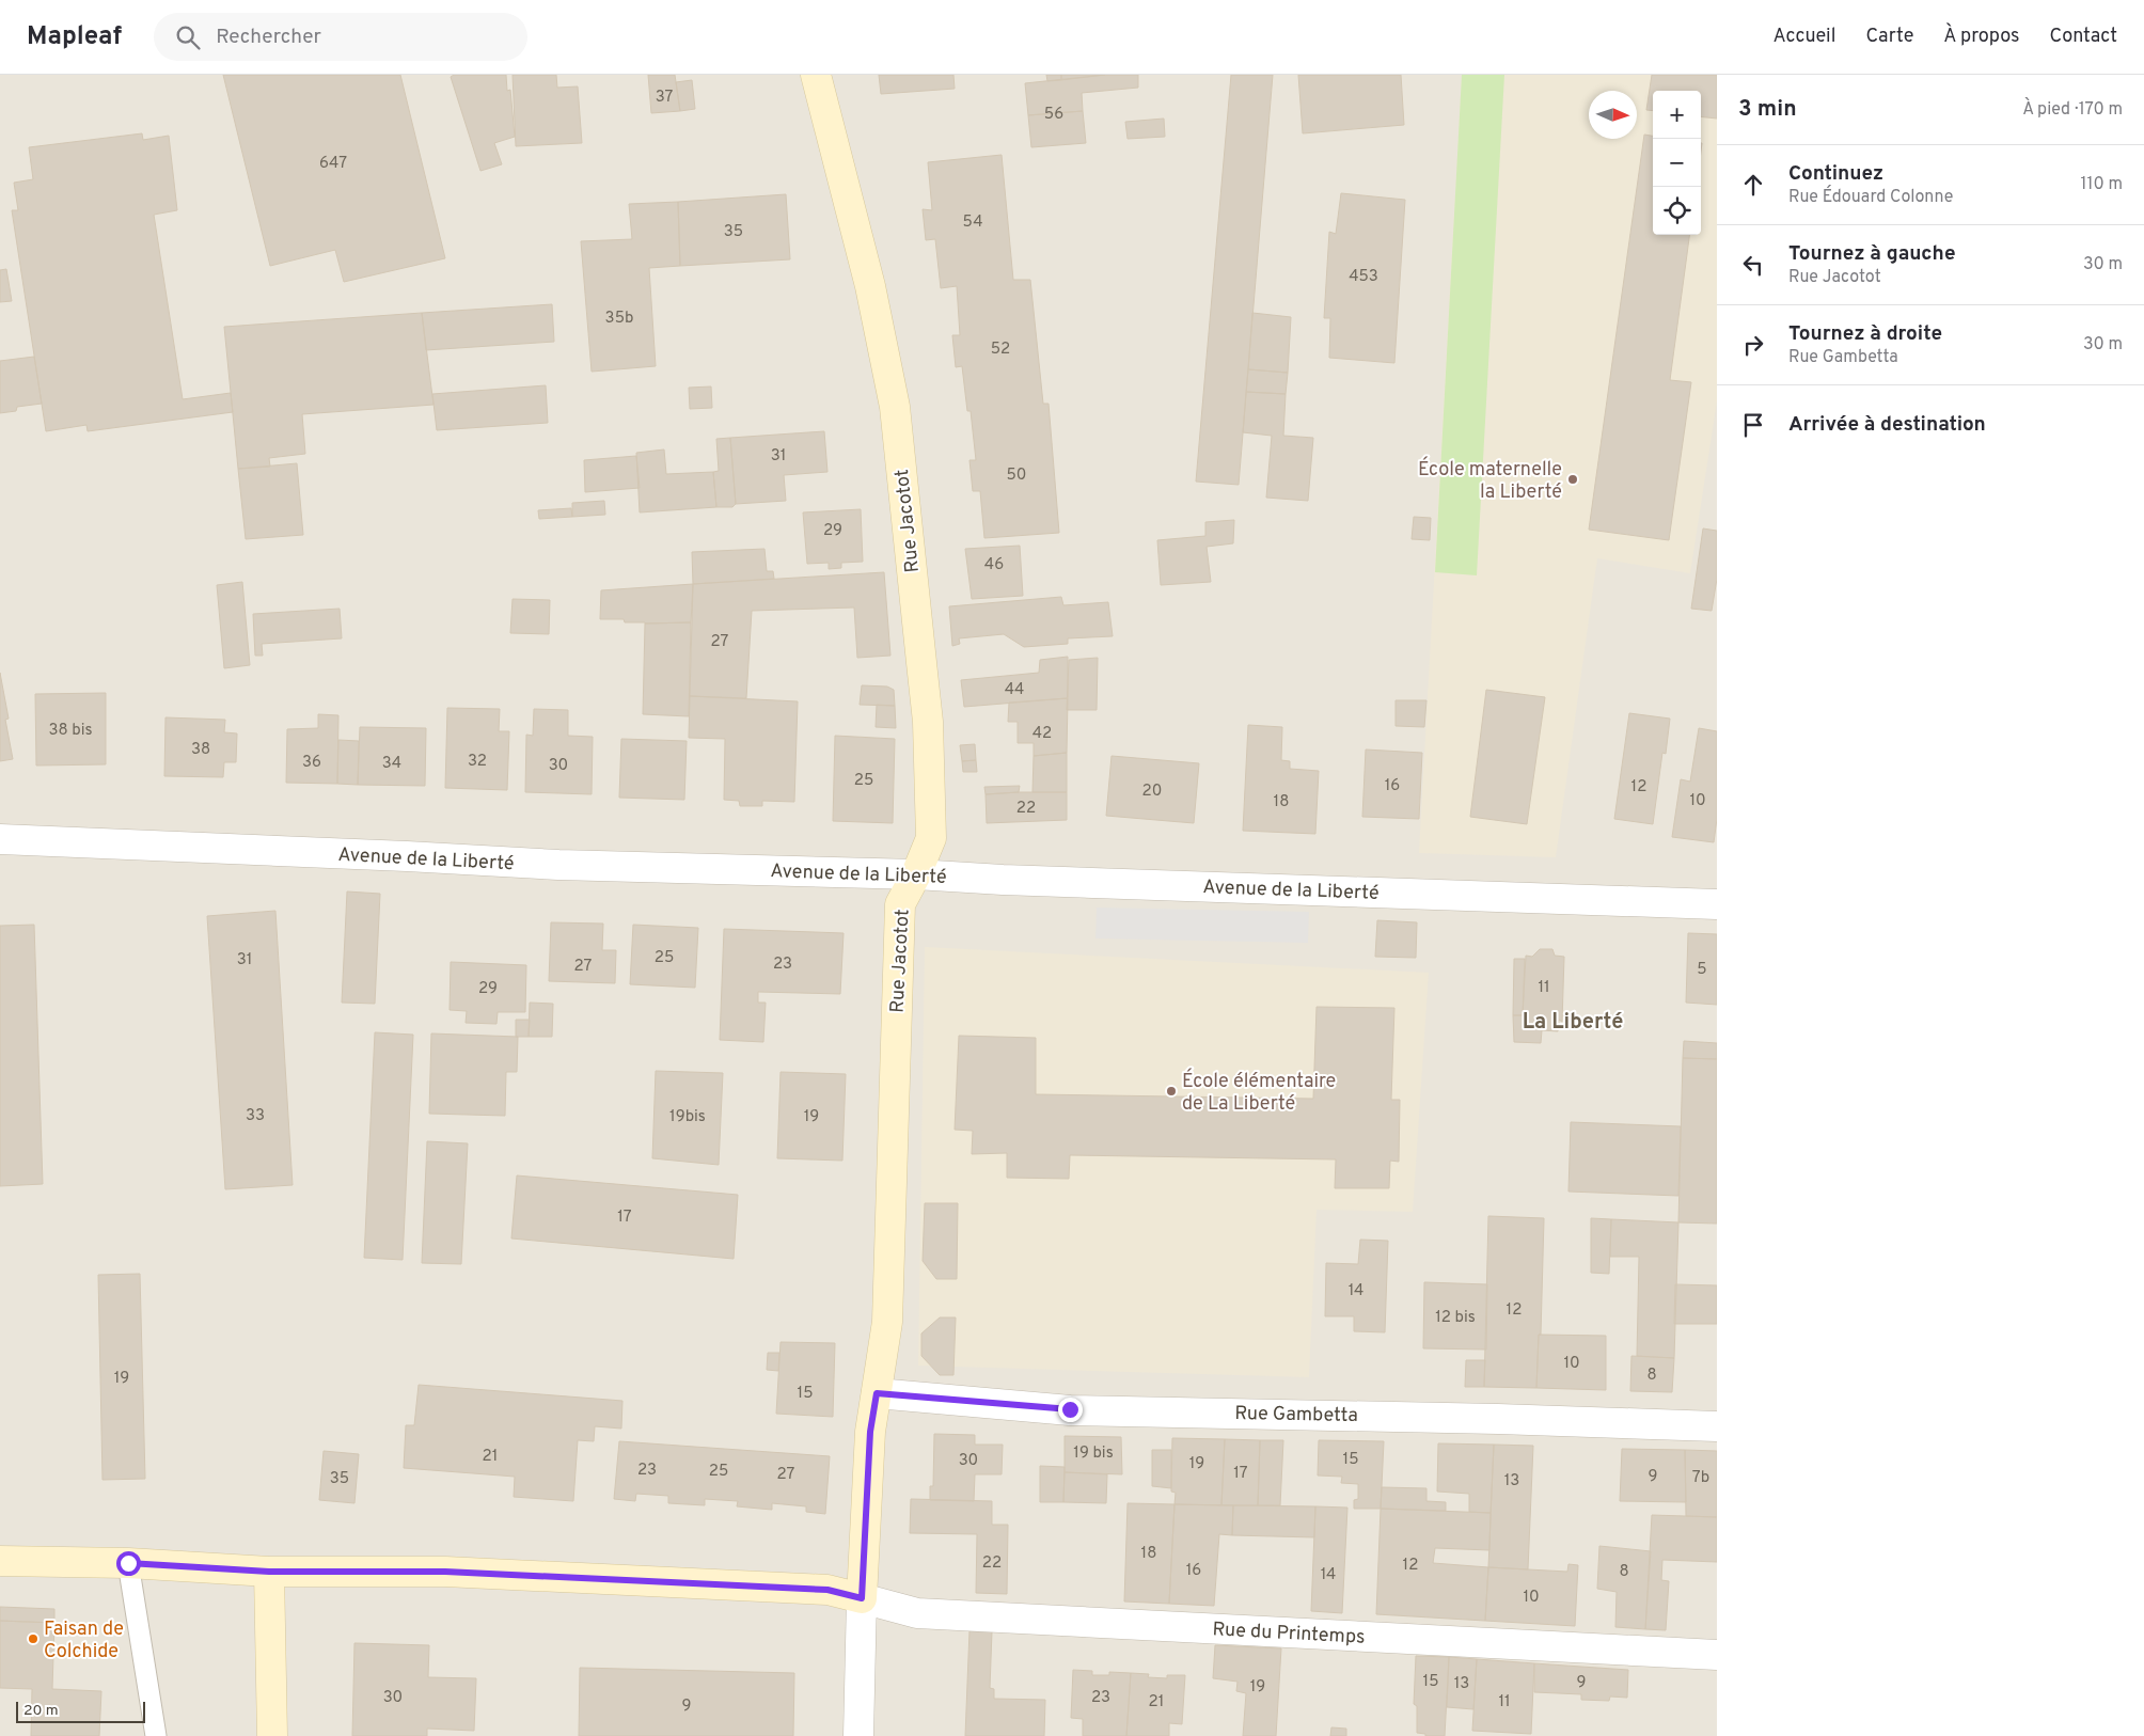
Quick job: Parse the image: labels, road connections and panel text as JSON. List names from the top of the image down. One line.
{"streets":{"street":["Rue Jacotot","Avenue de la Liberté","Rue Gambetta","Rue du Printemps"]},"crossings":[["Rue Jacotot","Avenue de la Liberté"],["Rue Jacotot","Rue Gambetta"],["Rue Jacotot","Rue du Printemps"]],"districts":["La Liberté"],"places":["École maternelle la Liberté","École élémentaire de La Liberté","Faisan de Colchide"],"house_numbers":["37","56","647","54","35","453","35b","52","31","50","29","46","27","44","38 bis","42","38","32","36","34","30","25","16","12","20","10","18","22","25","31","23","27","5","11","29","33","19bis","19","17","14","12","12 bis","10","8","19","15","19 bis","21","15","30","19","23","25","17","27","9","7b","35","13","18","22","12","16","8","14","10","15","9","13","19","30","23","21","11","9"],"scale_bar":"20 m","north":"right","page":{"header":"Mapleaf","search":"Rechercher","nav":["Accueil","Carte","À propos","Contact"],"heading":["3 min","À pied · 170 m"],"map_buttons":["+","−"],"list":[["Continuez","Rue Édouard Colonne","110 m"],["Tournez à gauche","Rue Jacotot","30 m"],["Tournez à droite","Rue Gambetta","30 m"],"Arrivée à destination"],"scale":"20 m"}}
